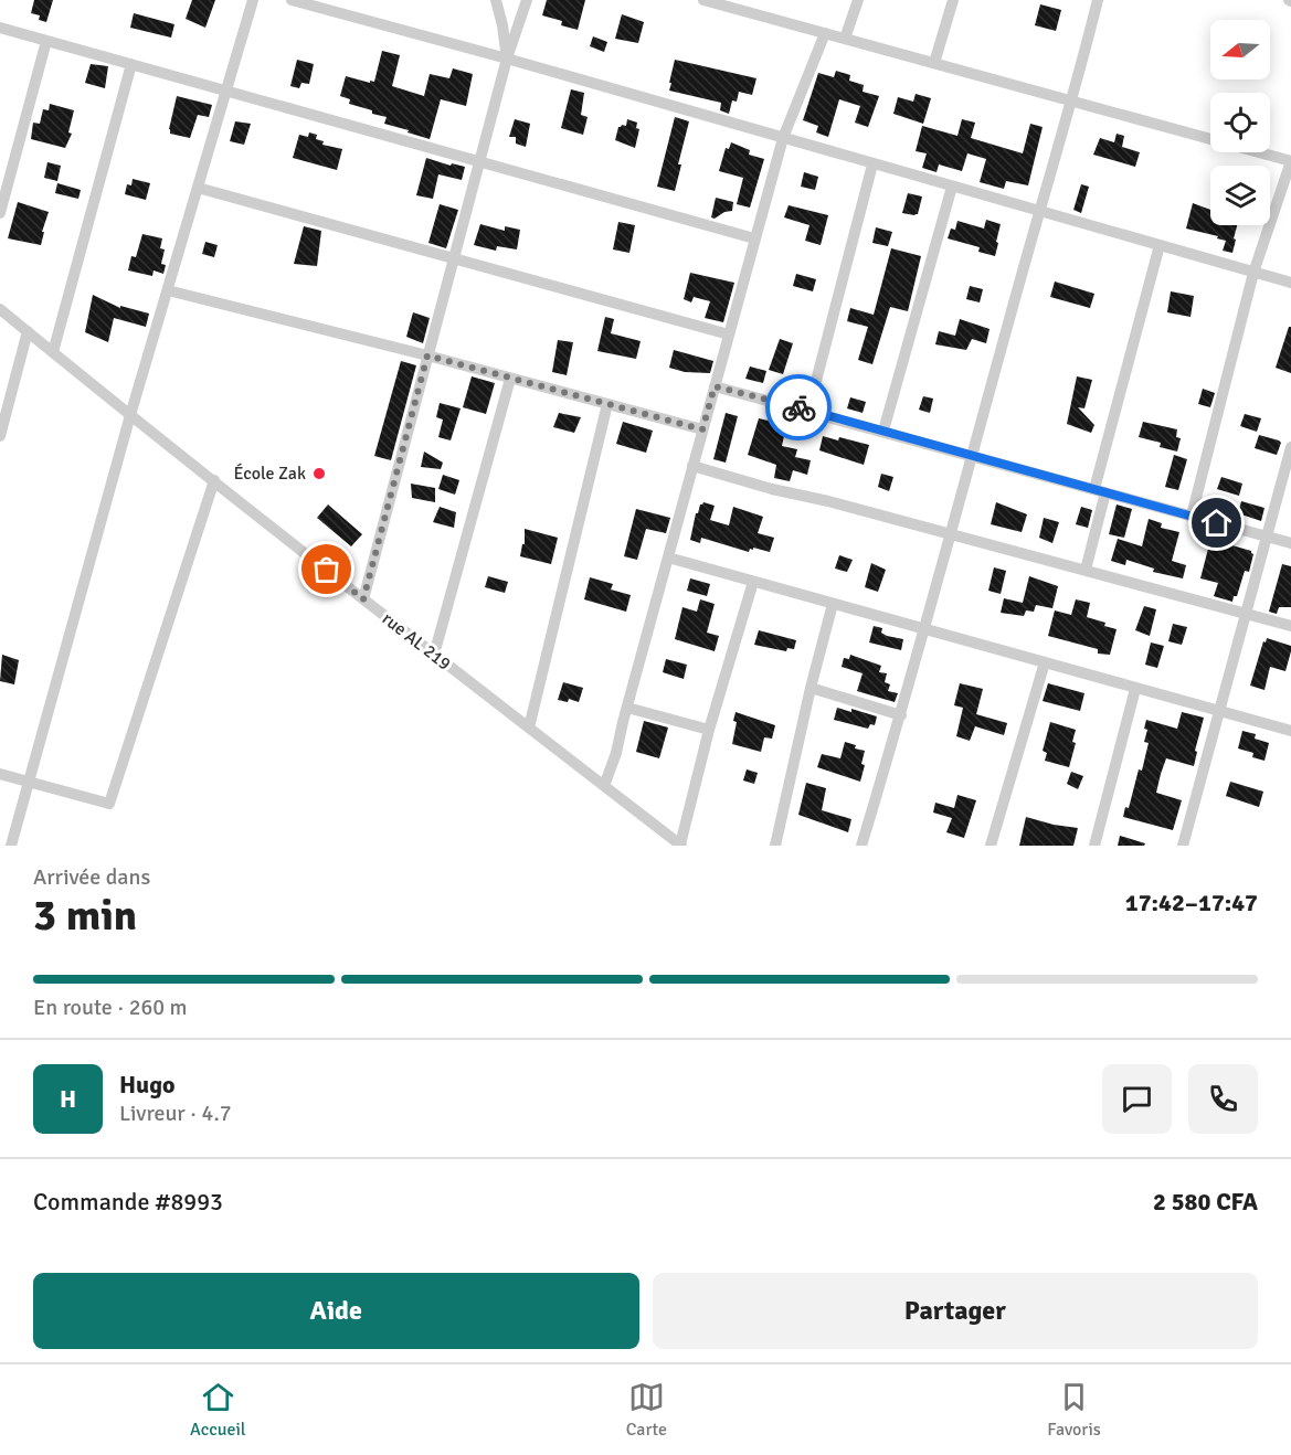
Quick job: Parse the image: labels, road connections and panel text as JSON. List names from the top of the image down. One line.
{"streets":{"street":["rue AL 219"]},"places":["École Zak"],"north":"left","page":{"heading":["3 min","Arrivée dans","17:42–17:47"],"panel":["Hugo","Livreur · 4.7","Commande #8993","2 580 CFA"],"bar":"En route · 260 m","round":"H","buttons":["Aide","Partager"],"tabs":["Accueil","Carte","Favoris"]}}
